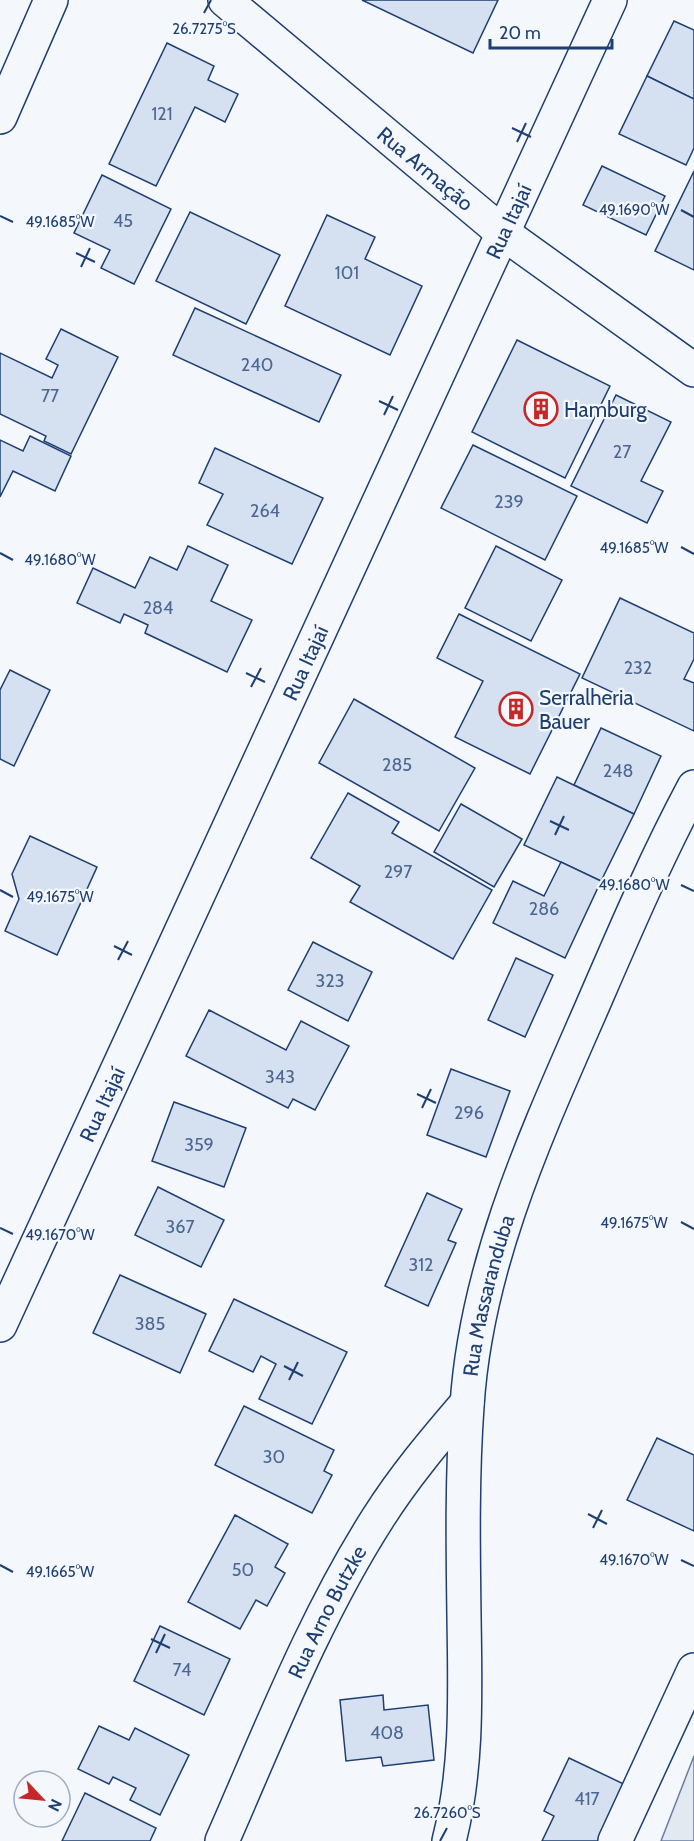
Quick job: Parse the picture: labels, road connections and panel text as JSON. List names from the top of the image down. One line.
{"streets":{"street":["Rua Armação","Rua Itajaí","Rua Massaranduba","Rua Arno Butzke"]},"crossings":[["Rua Armação","Rua Itajaí"],["Rua Massaranduba","Rua Arno Butzke"]],"places":{"building":["Hamburg","Serralheria Bauer"]},"house_numbers":["121","45","101","240","77","27","239","264","284","232","285","248","297","286","323","343","296","359","367","312","385","30","50","74","408","417"],"scale_bar":"20 m","north":"bottom right","coordinates":["26.7275°S","49.1690°W","49.1685°W","49.1680°W","49.1675°W","49.1670°W","49.1665°W","26.7260°S"]}
